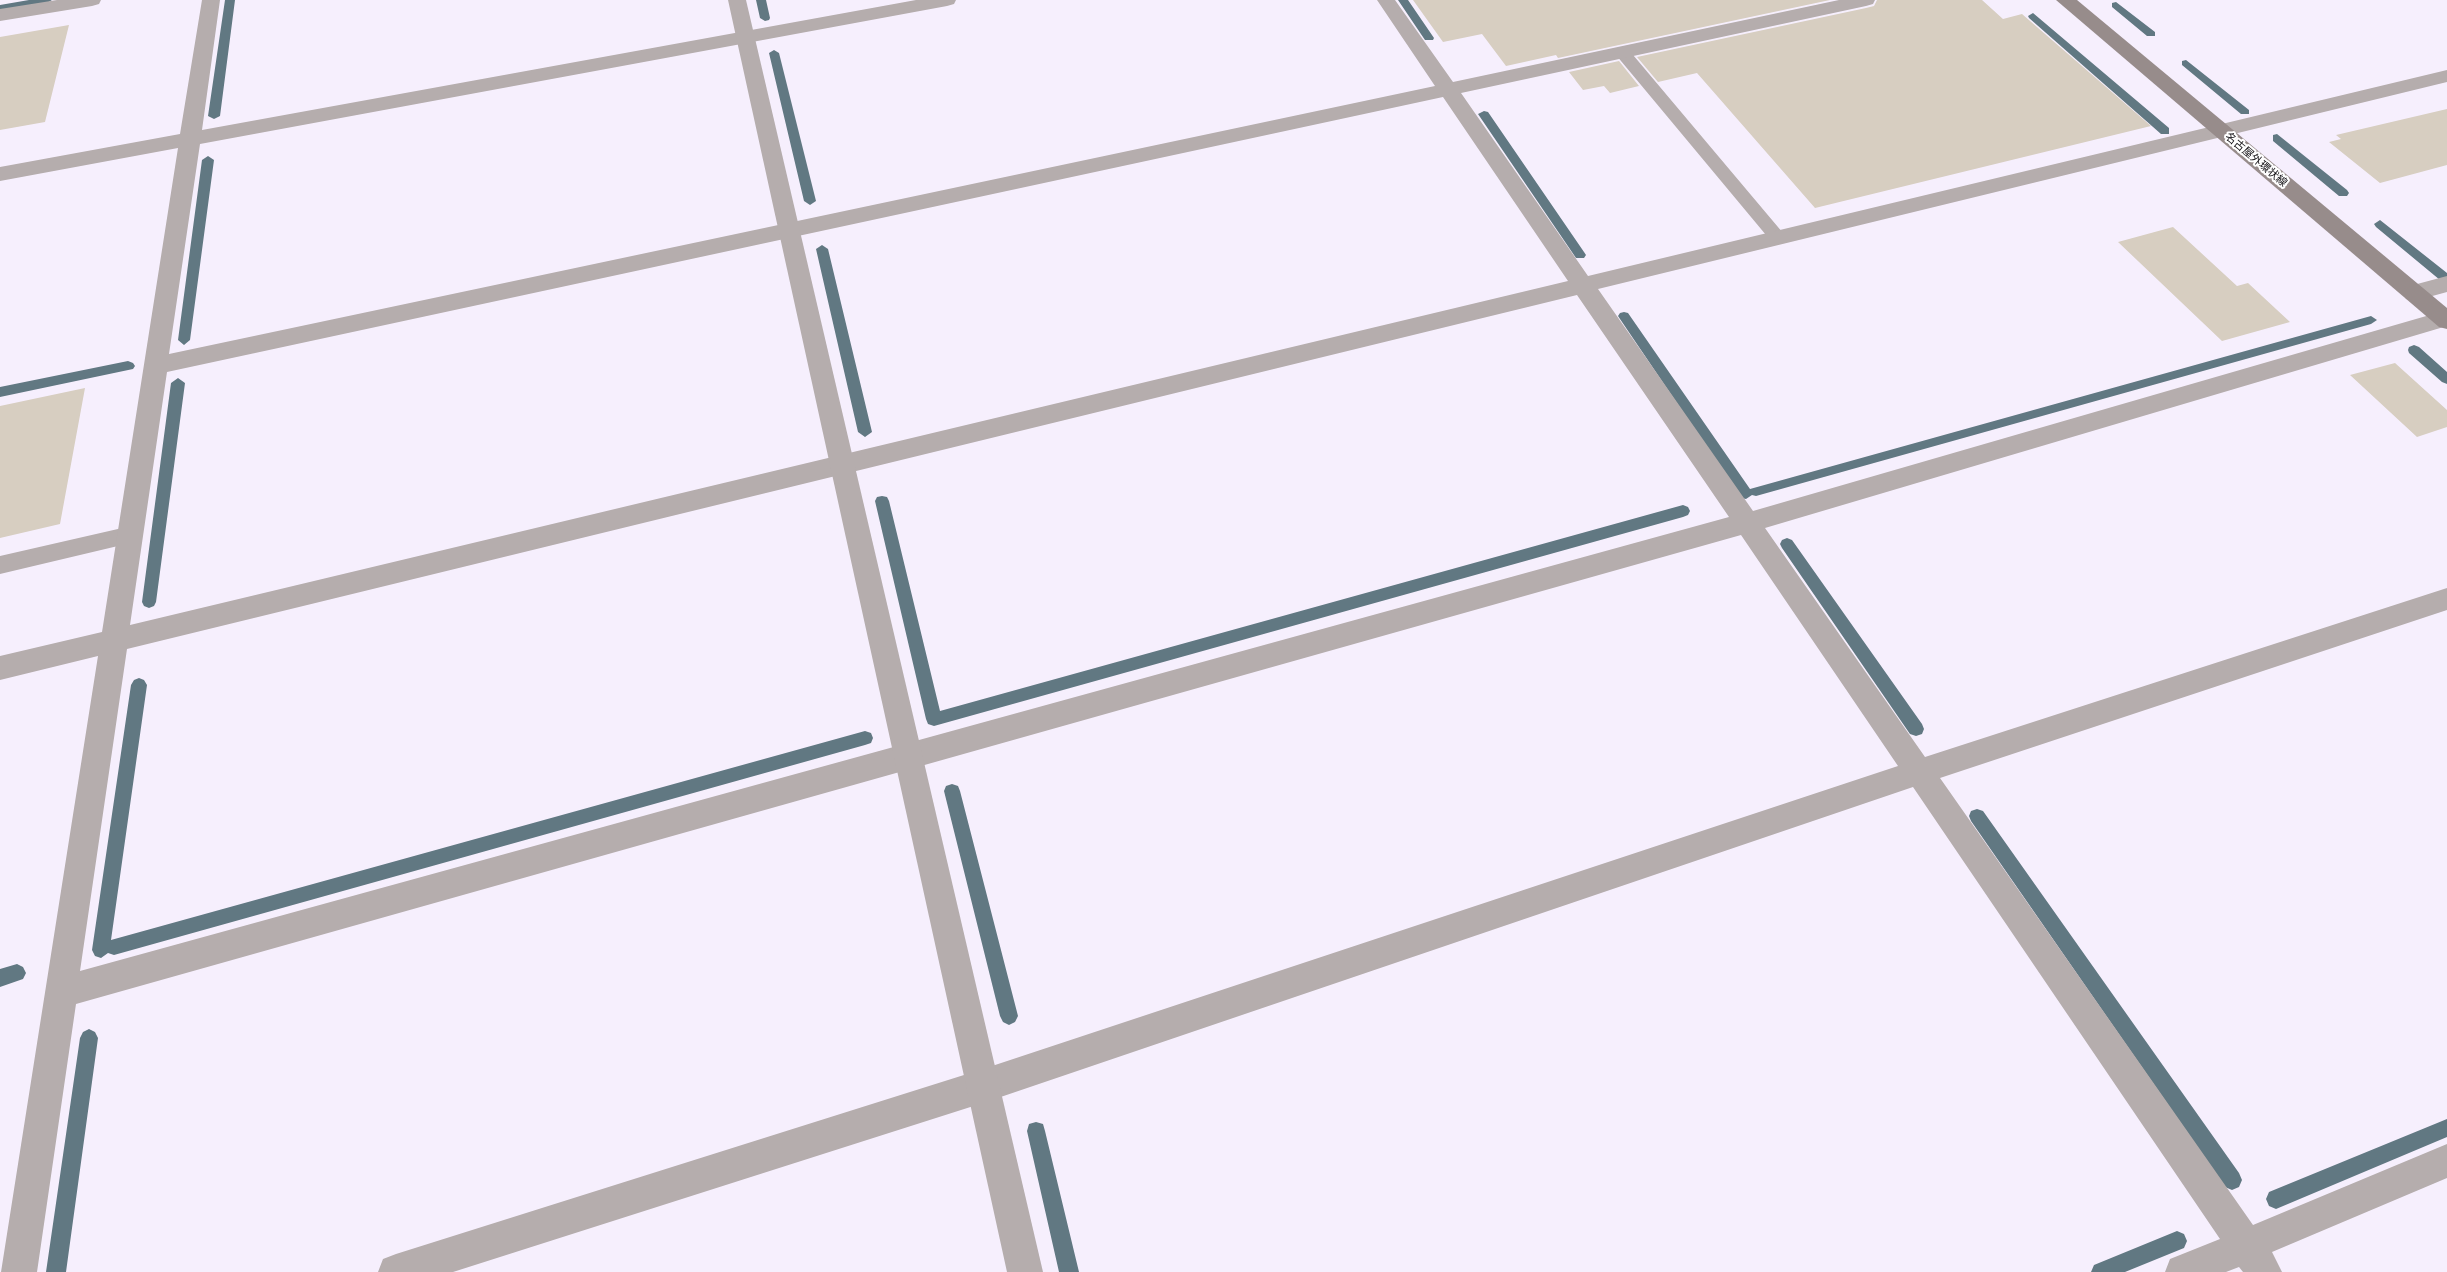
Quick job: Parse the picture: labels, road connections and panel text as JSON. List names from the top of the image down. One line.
{"streets":{"main road":["名古屋外環状線"]}}
